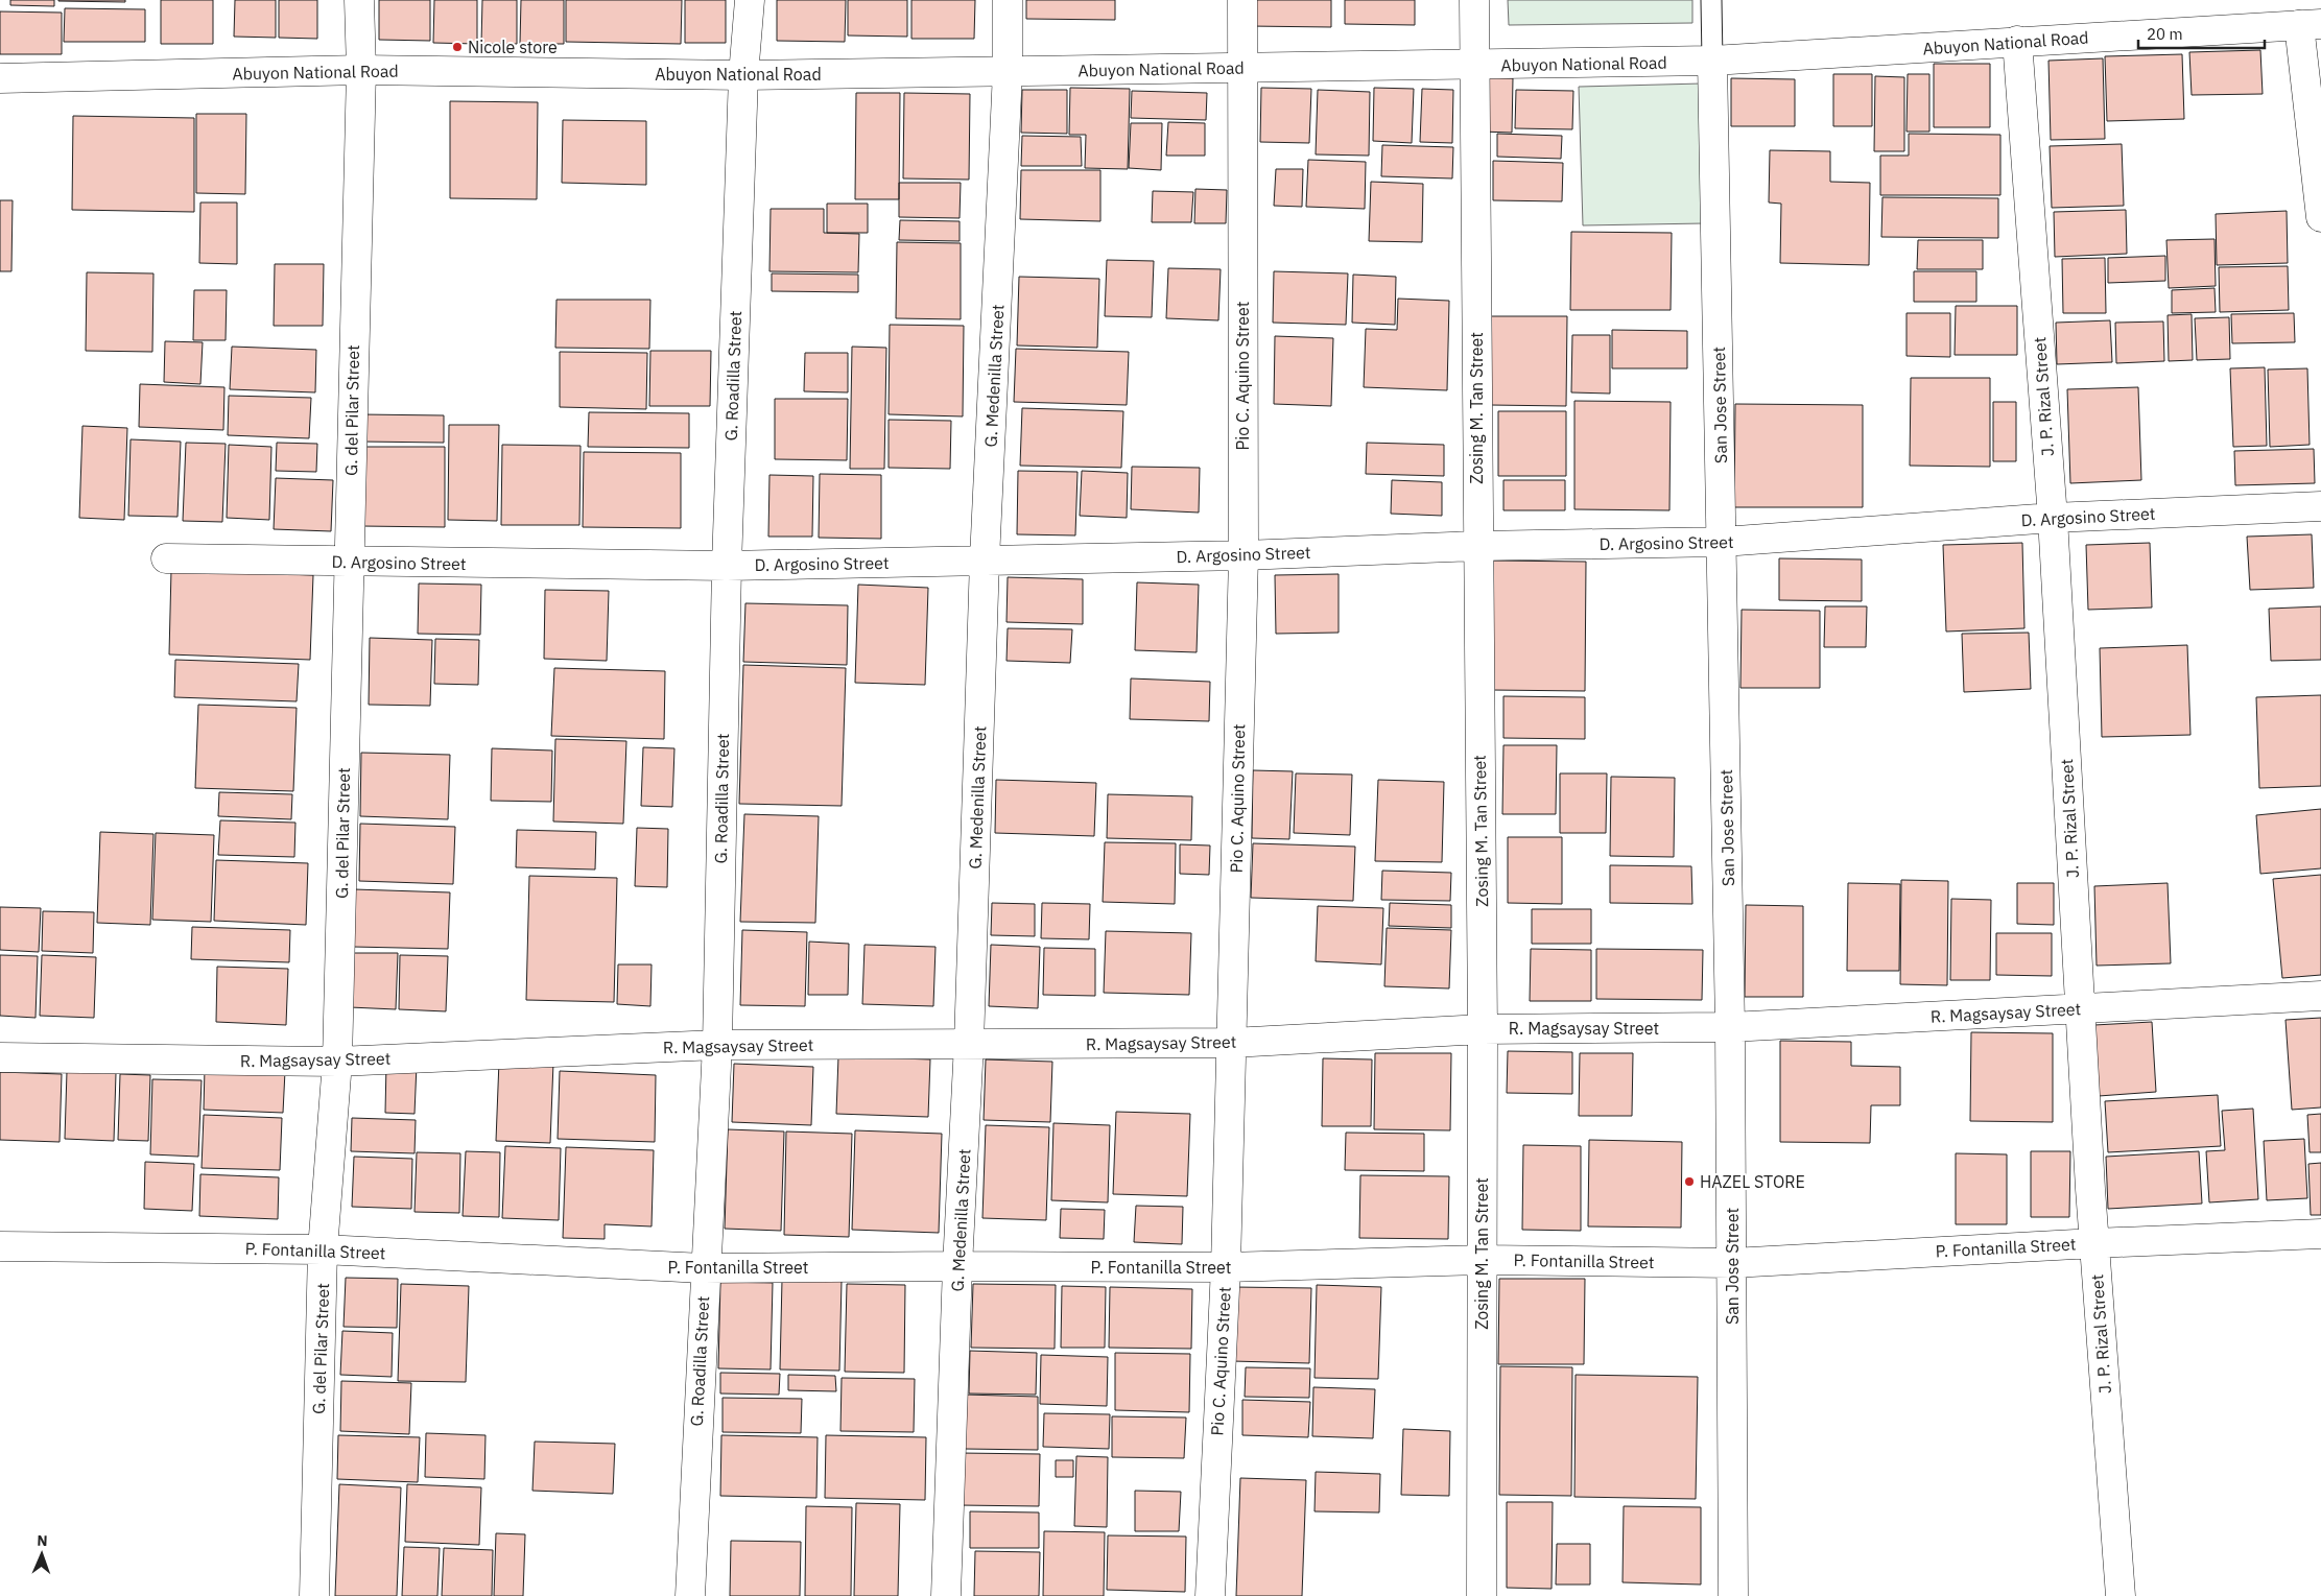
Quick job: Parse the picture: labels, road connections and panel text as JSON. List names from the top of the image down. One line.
{"streets":{"street":["Abuyon National Road","G. Roadilla Street","G. Medenilla Street","Pio C. Aquino Street","J. P. Rizal Street","San Jose Street","Zosing M. Tan Street","G. del Pilar Street","D. Argosino Street","R. Magsaysay Street","P. Fontanilla Street"]},"crossings":[["Abuyon National Road","G. Roadilla Street"],["Abuyon National Road","G. Medenilla Street"],["Abuyon National Road","Pio C. Aquino Street"],["Abuyon National Road","J. P. Rizal Street"],["Abuyon National Road","San Jose Street"],["Abuyon National Road","Zosing M. Tan Street"],["Abuyon National Road","G. del Pilar Street"],["G. Roadilla Street","D. Argosino Street"],["G. Roadilla Street","R. Magsaysay Street"],["G. Roadilla Street","P. Fontanilla Street"],["G. Medenilla Street","D. Argosino Street"],["G. Medenilla Street","R. Magsaysay Street"],["G. Medenilla Street","P. Fontanilla Street"],["Pio C. Aquino Street","D. Argosino Street"],["Pio C. Aquino Street","R. Magsaysay Street"],["Pio C. Aquino Street","P. Fontanilla Street"],["J. P. Rizal Street","D. Argosino Street"],["J. P. Rizal Street","R. Magsaysay Street"],["J. P. Rizal Street","P. Fontanilla Street"],["San Jose Street","D. Argosino Street"],["San Jose Street","R. Magsaysay Street"],["San Jose Street","P. Fontanilla Street"],["Zosing M. Tan Street","D. Argosino Street"],["Zosing M. Tan Street","R. Magsaysay Street"],["Zosing M. Tan Street","P. Fontanilla Street"],["G. del Pilar Street","D. Argosino Street"],["G. del Pilar Street","R. Magsaysay Street"],["G. del Pilar Street","P. Fontanilla Street"]],"places":["Nicole store","HAZEL STORE"],"scale_bar":"20 m","north":"top"}
